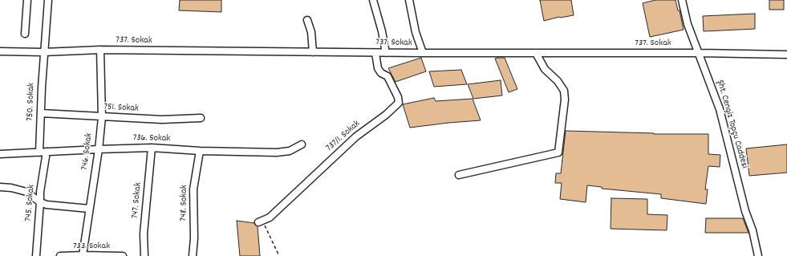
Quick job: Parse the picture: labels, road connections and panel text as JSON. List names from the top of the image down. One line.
{"streets":{"street":["737. Sokak","750. Sokak","751. Sokak","Şht. Cengiz Topçu Caddesi","737/1. Sokak","736. Sokak","746. Sokak","747. Sokak","745. Sokak","748. Sokak","733. Sokak"]},"crossings":[["737. Sokak","750. Sokak"],["737. Sokak","Şht. Cengiz Topçu Caddesi"],["737. Sokak","737/1. Sokak"],["737. Sokak","746. Sokak"],["750. Sokak","751. Sokak"],["750. Sokak","736. Sokak"],["751. Sokak","746. Sokak"],["736. Sokak","746. Sokak"],["736. Sokak","747. Sokak"],["736. Sokak","745. Sokak"],["736. Sokak","748. Sokak"],["746. Sokak","733. Sokak"]]}
